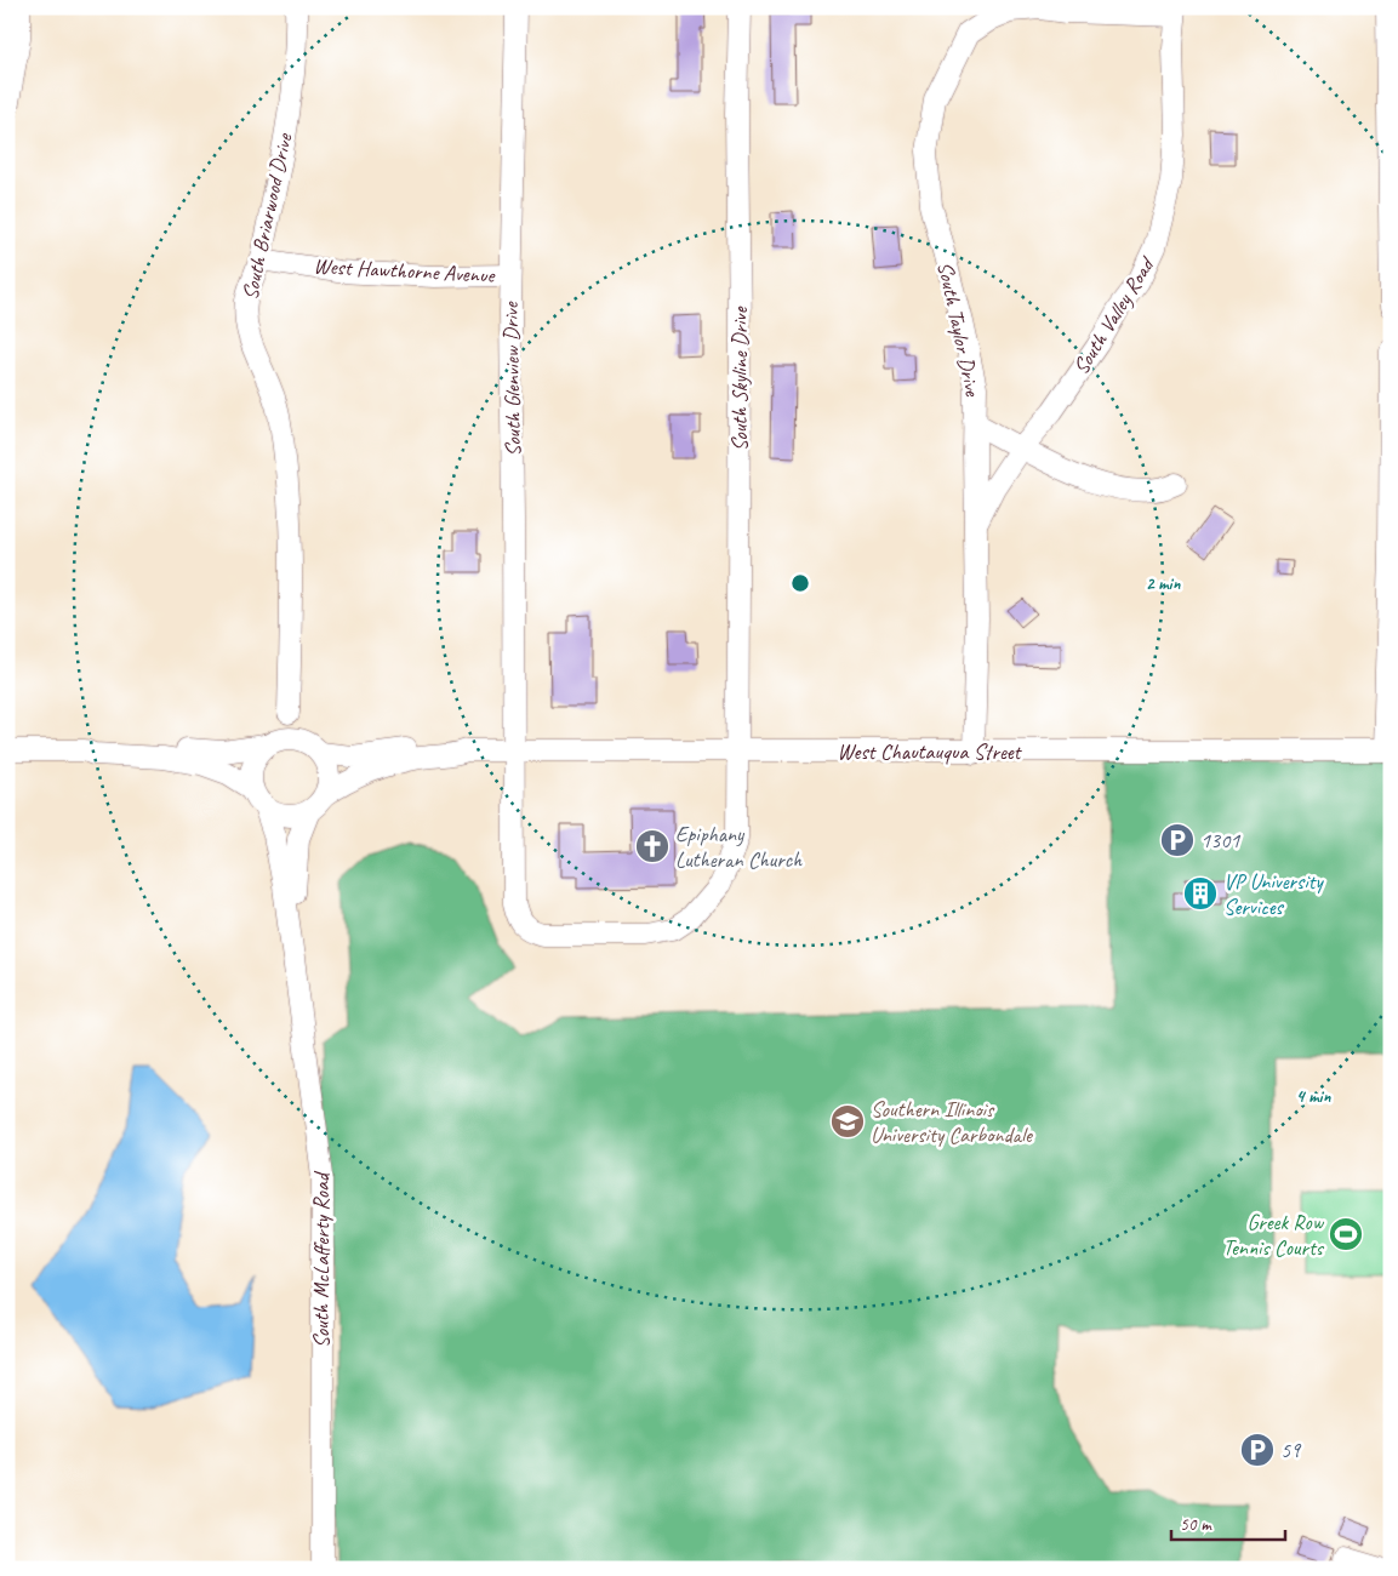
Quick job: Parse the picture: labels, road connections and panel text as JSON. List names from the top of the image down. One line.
{"streets":{"street":["South Briarwood Drive","West Hawthorne Avenue","South Valley Road","South Taylor Drive","South Glenview Drive","South Skyline Drive","West Chautauqua Street","South McLafferty Road"]},"crossings":[["South Briarwood Drive","West Hawthorne Avenue"],["West Hawthorne Avenue","South Glenview Drive"],["South Valley Road","South Taylor Drive"],["South Taylor Drive","West Chautauqua Street"],["South Glenview Drive","South Skyline Drive"],["South Glenview Drive","West Chautauqua Street"],["South Skyline Drive","West Chautauqua Street"],["West Chautauqua Street","South McLafferty Road"]],"places":{"parking":["1301","59"],"church":["Epiphany Lutheran Church"],"building":["VP University Services"],"school or university":["Southern Illinois University Carbondale"],"sports":["Greek Row Tennis Courts"]},"scale_bar":"50 m","rings":["2 min","4 min"]}
